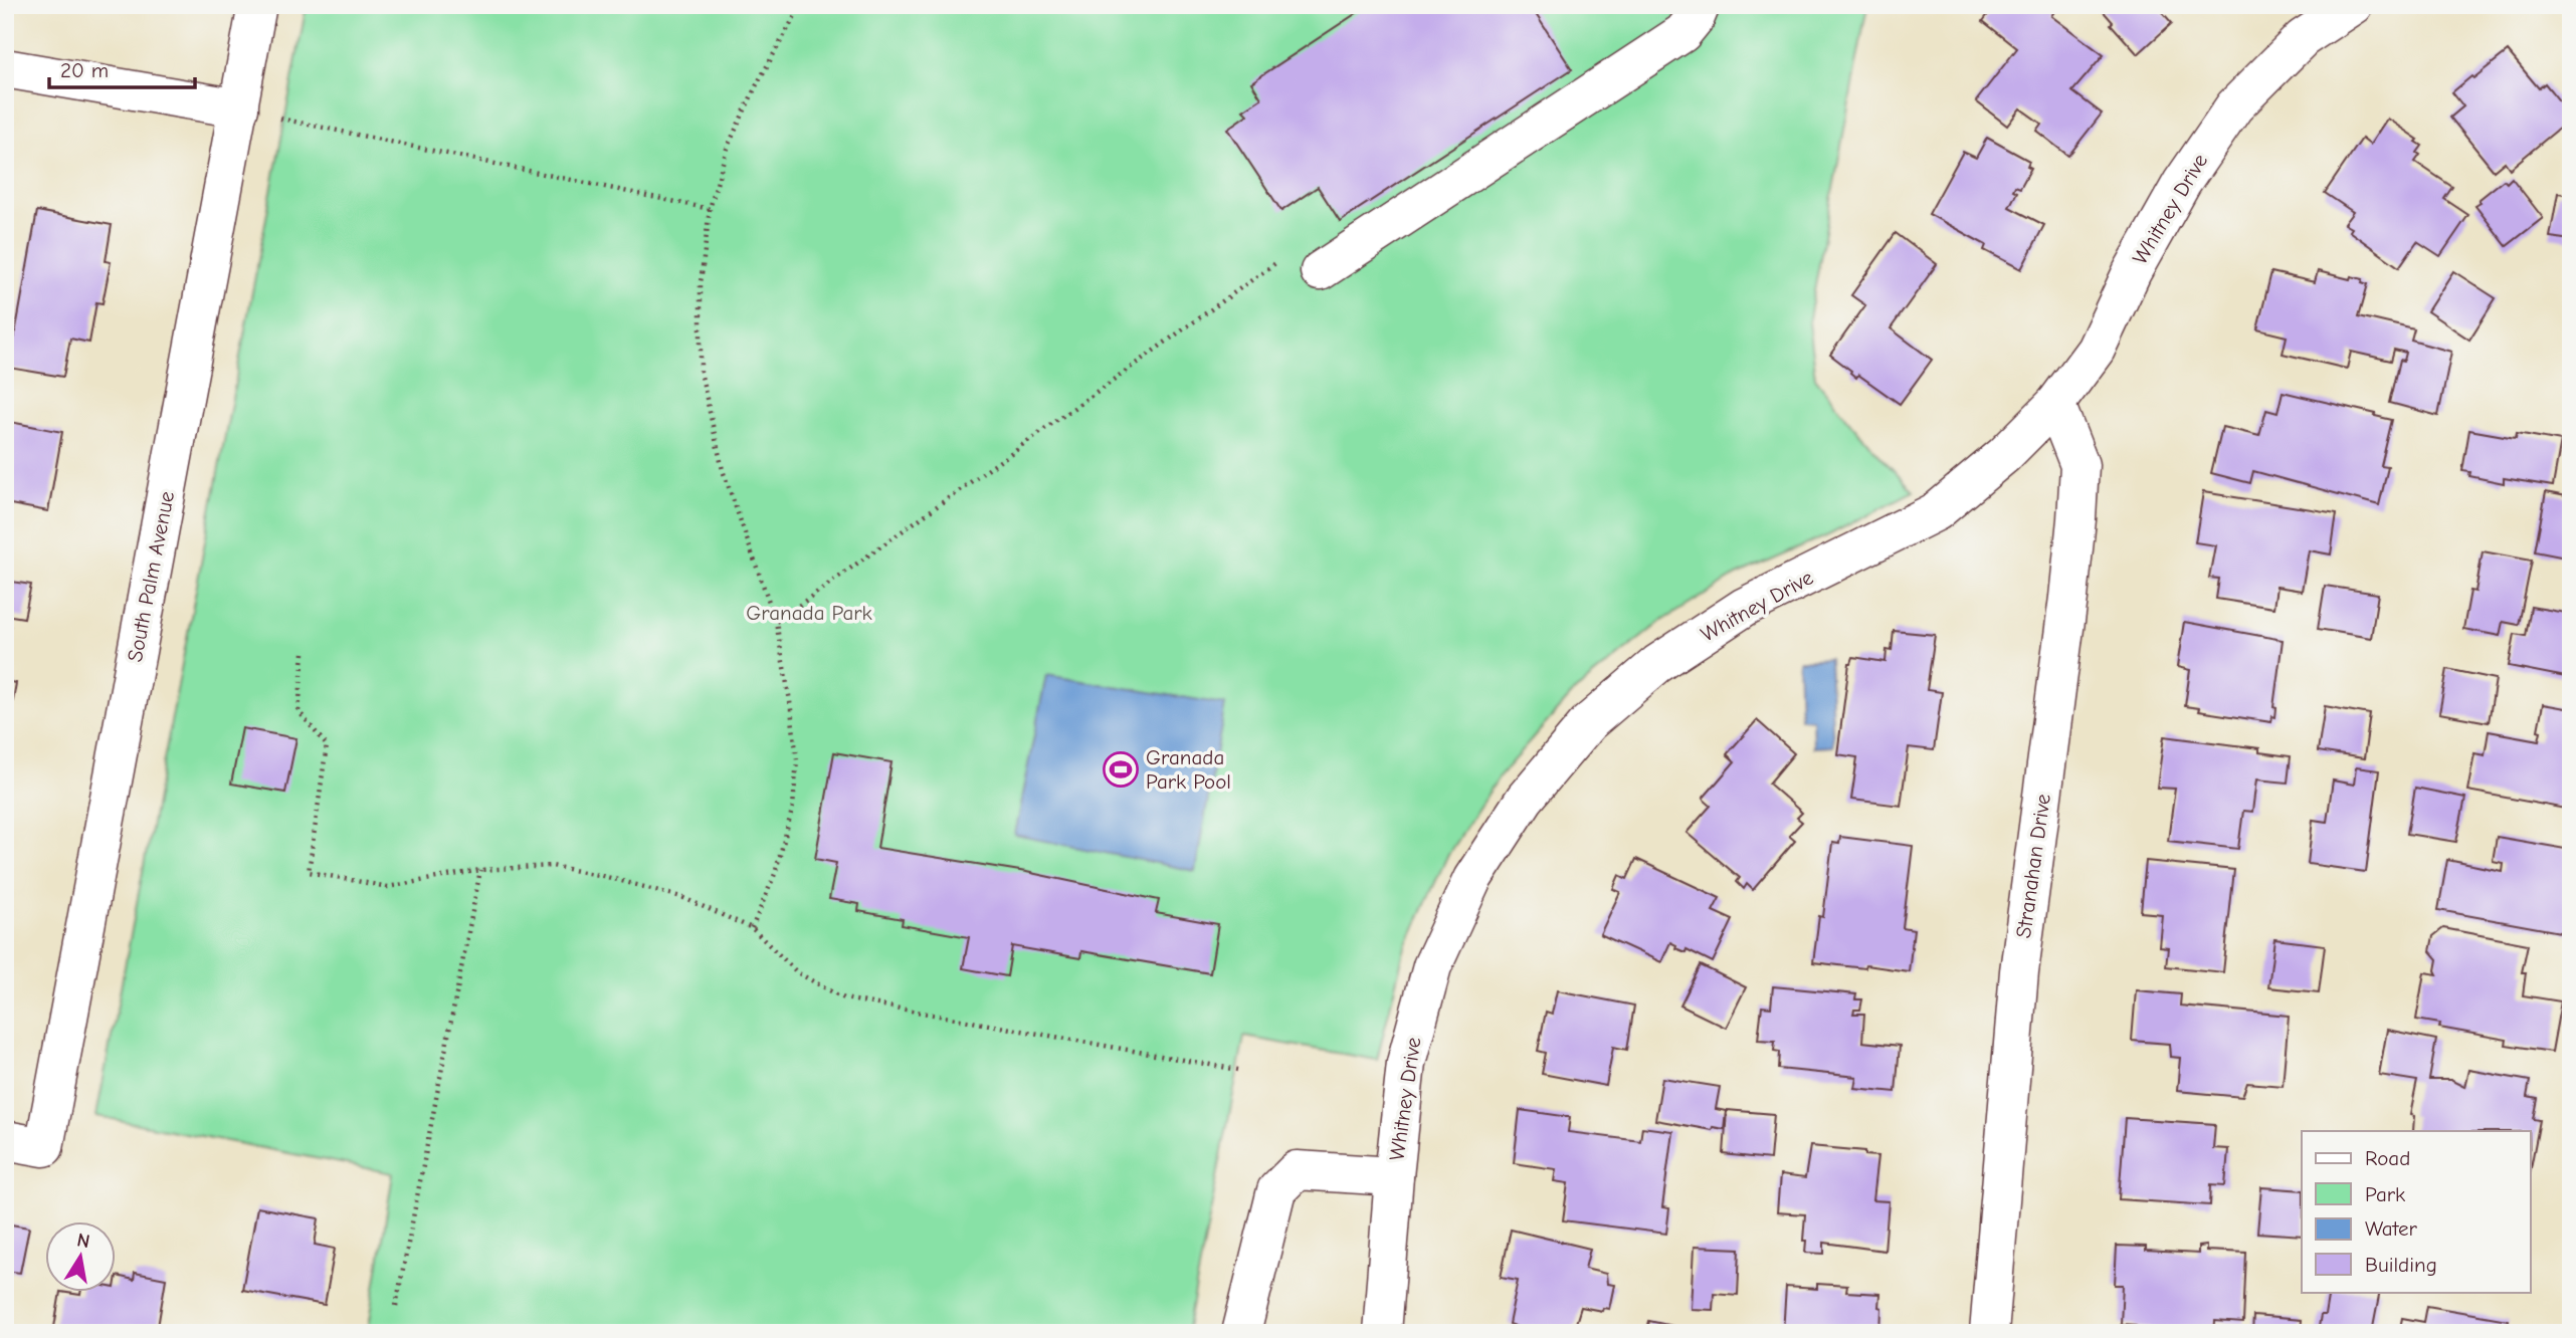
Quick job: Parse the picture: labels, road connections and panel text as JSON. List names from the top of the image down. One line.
{"streets":{"street":["Whitney Drive","South Palm Avenue","Stranahan Drive"]},"crossings":[["Whitney Drive","Stranahan Drive"]],"parks":["Granada Park"],"places":{"sports":["Granada Park Pool"]},"legend":["Road","Park","Water","Building"],"scale_bar":"20 m","north":"top"}
